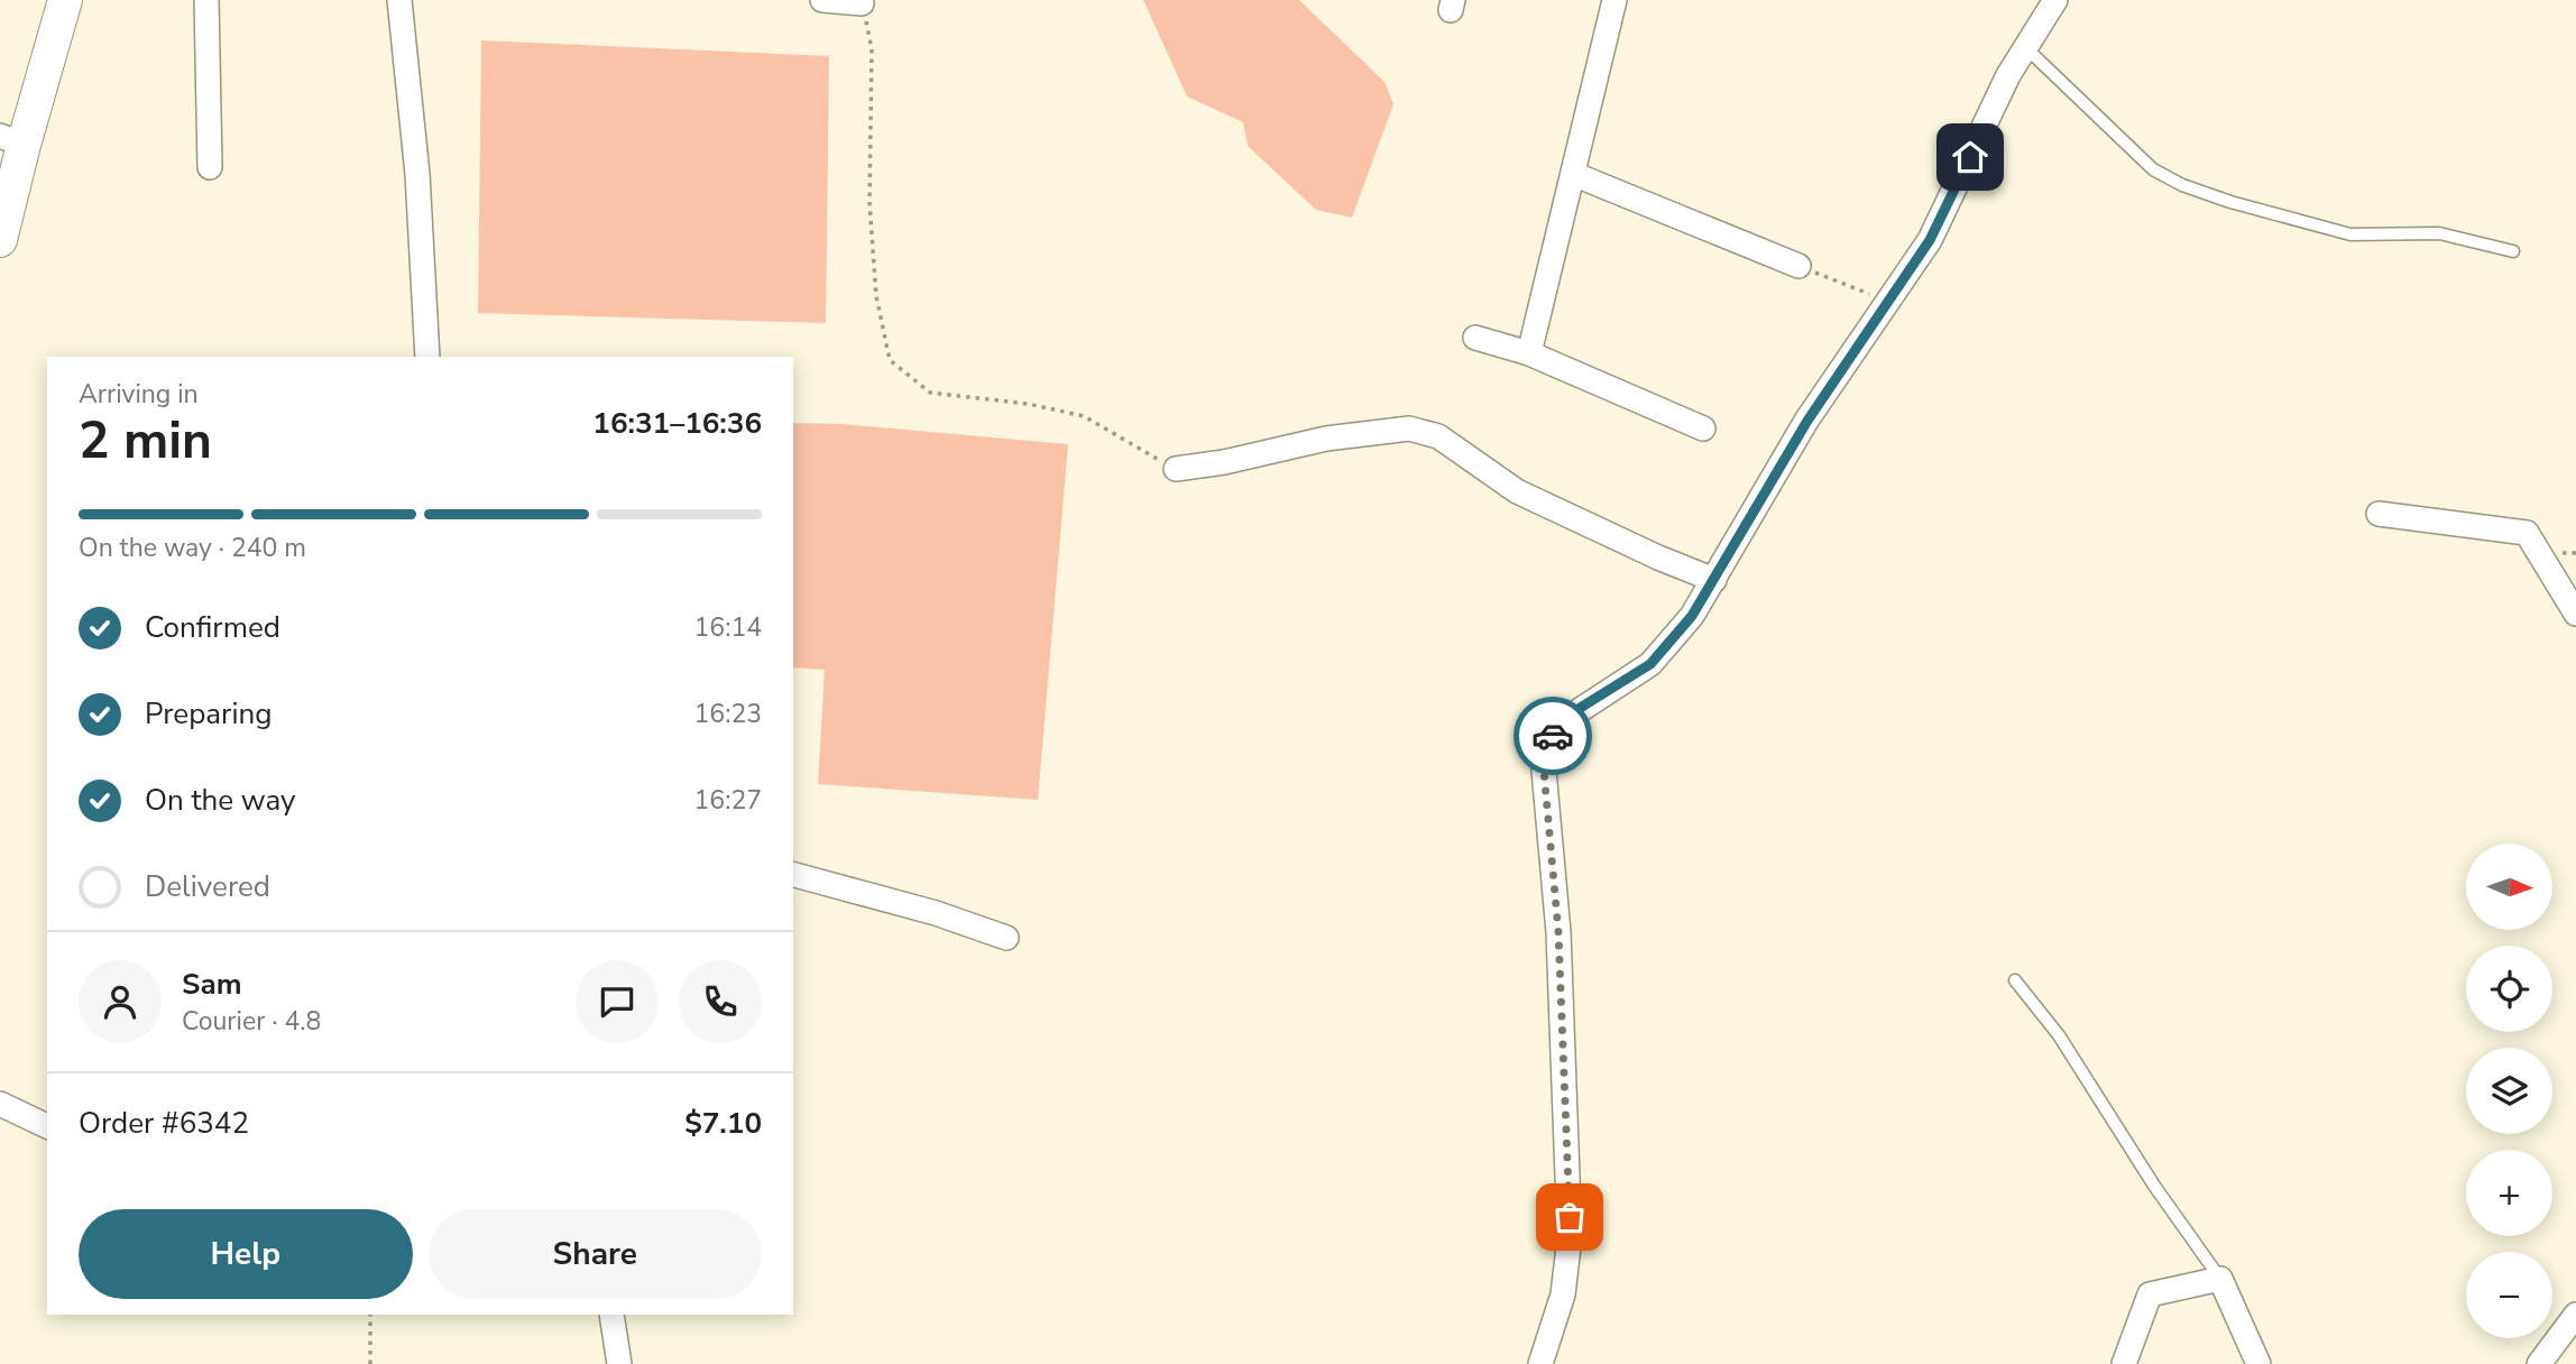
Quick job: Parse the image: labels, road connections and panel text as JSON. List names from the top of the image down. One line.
{"north":"right","page":{"heading":["2 min","Arriving in","16:31–16:36"],"panel":["Sam","Courier · 4.8","Order #6342","$7.10"],"bar":"On the way · 240 m","list":[["Confirmed","16:14"],["Preparing","16:23"],["On the way","16:27"],"Delivered"],"map_buttons":["+","−"],"buttons":["Help","Share"]}}
